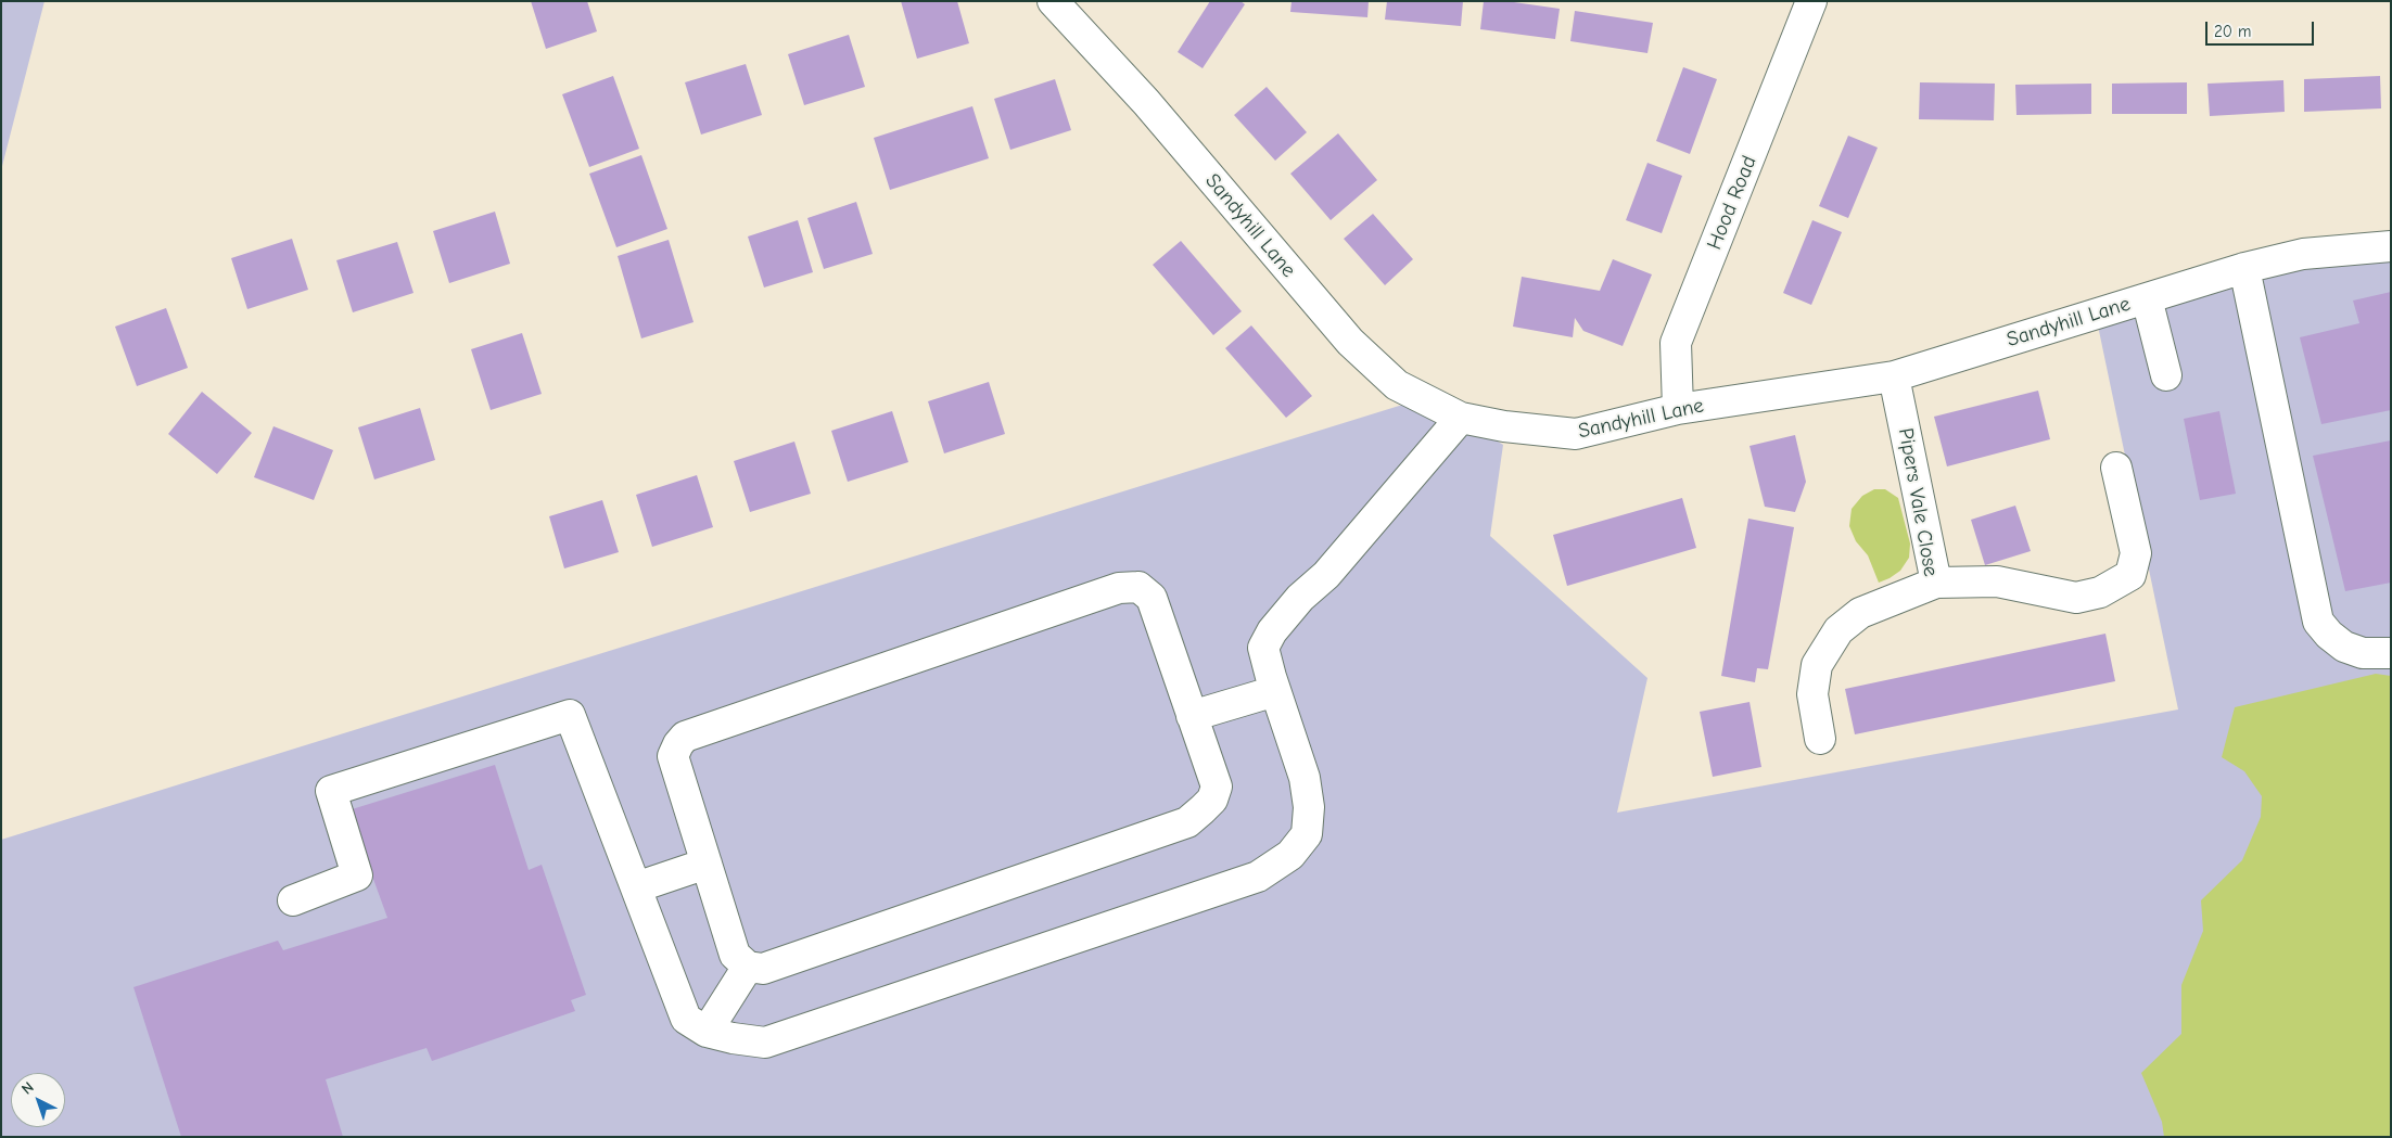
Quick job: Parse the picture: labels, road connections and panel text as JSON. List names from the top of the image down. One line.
{"streets":{"street":["Hood Road","Sandyhill Lane","Pipers Vale Close"]},"crossings":[["Hood Road","Sandyhill Lane"],["Sandyhill Lane","Pipers Vale Close"]],"scale_bar":"20 m","north":"top left"}
